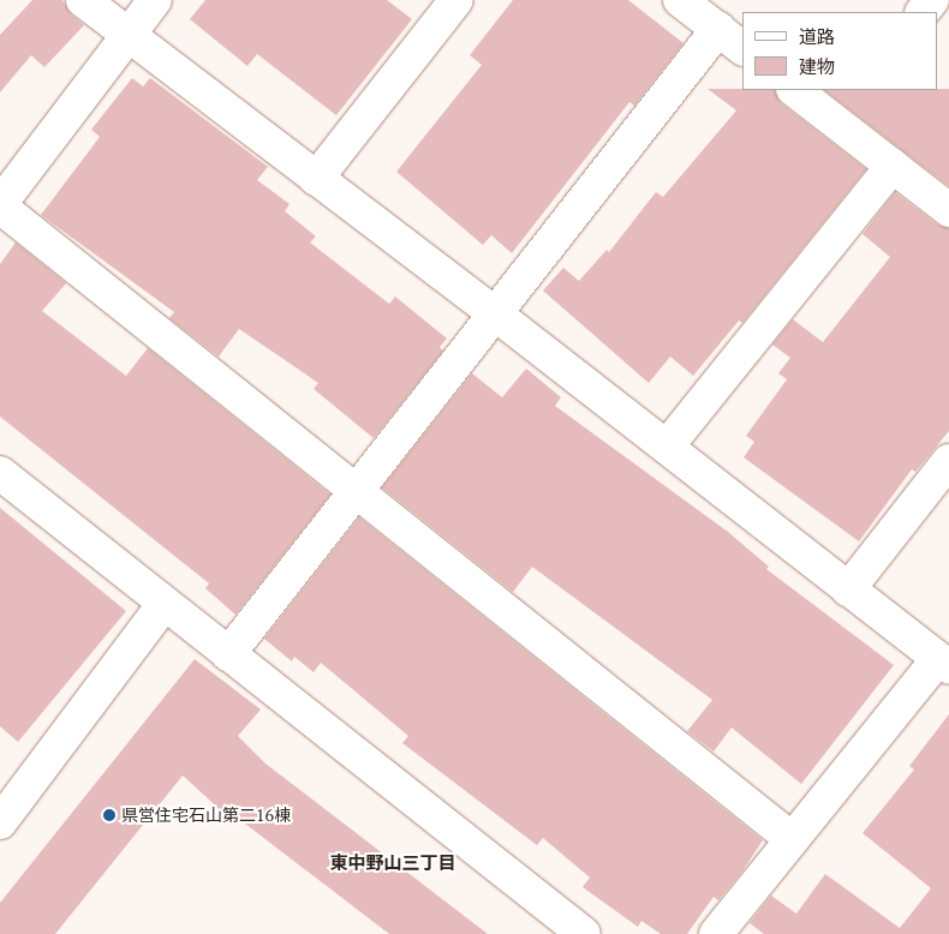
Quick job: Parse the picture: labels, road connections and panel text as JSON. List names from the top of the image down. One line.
{"districts":["東中野山三丁目"],"places":["県営住宅石山第二16棟"],"legend":["道路","建物"]}
